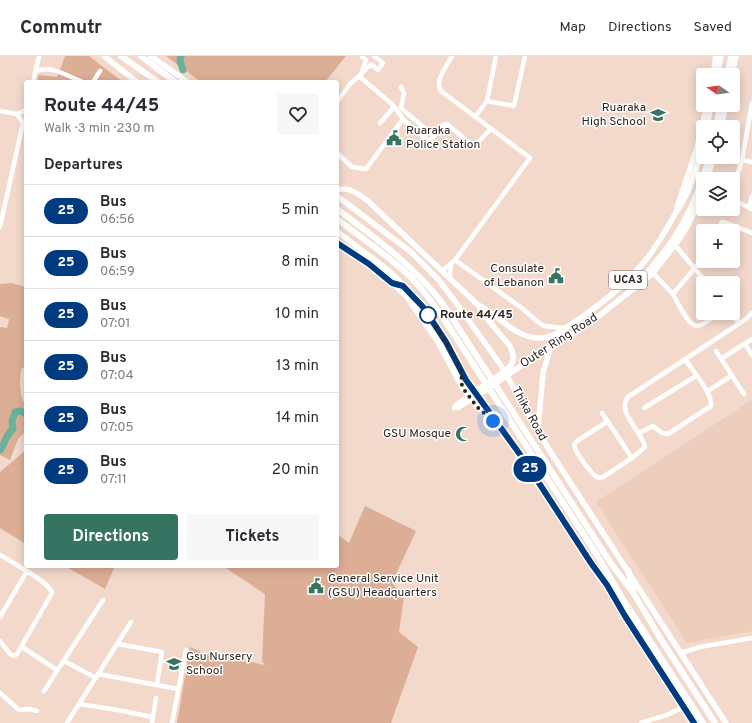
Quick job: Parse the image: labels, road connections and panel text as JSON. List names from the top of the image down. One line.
{"streets":{"highway":["Thika Road"],"main road":["UCA3","Outer Ring Road"]},"places":{"school or university":["Ruaraka High School","Gsu Nursery School"],"public building":["Ruaraka Police Station","Consulate of Lebanon","General Service Unit (GSU) Headquarters"],"other":["Route 44/45"],"mosque":["GSU Mosque"]},"lines":["bus line 25"],"north":"left","page":{"header":"Commutr","nav":["Map","Directions","Saved"],"on_map":"25","map_buttons":["+","−"],"heading":[["Route 44/45","Walk · 3 min · 230 m"],"Departures"],"list":[{"mark":"25","name":"Bus","note":"06:56","value":"5 min"},{"mark":"25","name":"Bus","note":"06:59","value":"8 min"},{"mark":"25","name":"Bus","note":"07:01","value":"10 min"},{"mark":"25","name":"Bus","note":"07:04","value":"13 min"},{"mark":"25","name":"Bus","note":"07:05","value":"14 min"},{"mark":"25","name":"Bus","note":"07:11","value":"20 min"}],"buttons":["Directions","Tickets"]}}
